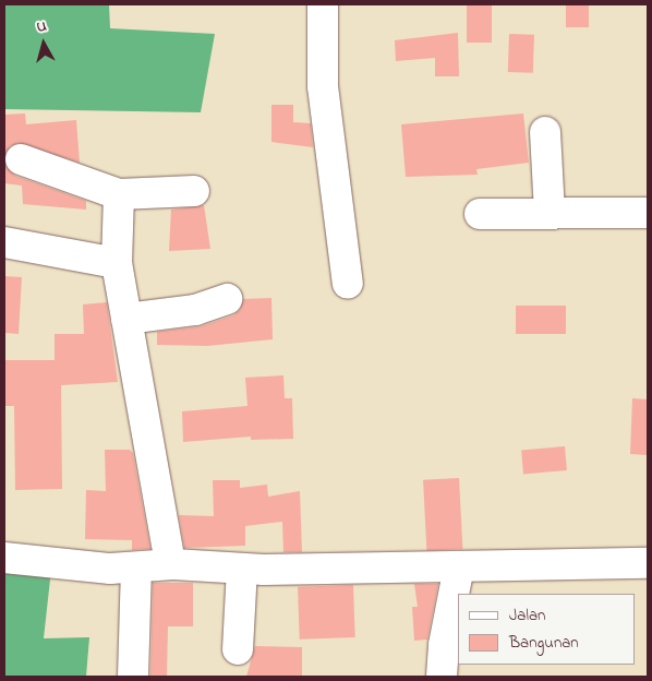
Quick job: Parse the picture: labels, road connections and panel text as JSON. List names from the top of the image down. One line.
{"legend":["Jalan","Bangunan"],"north":"top"}
